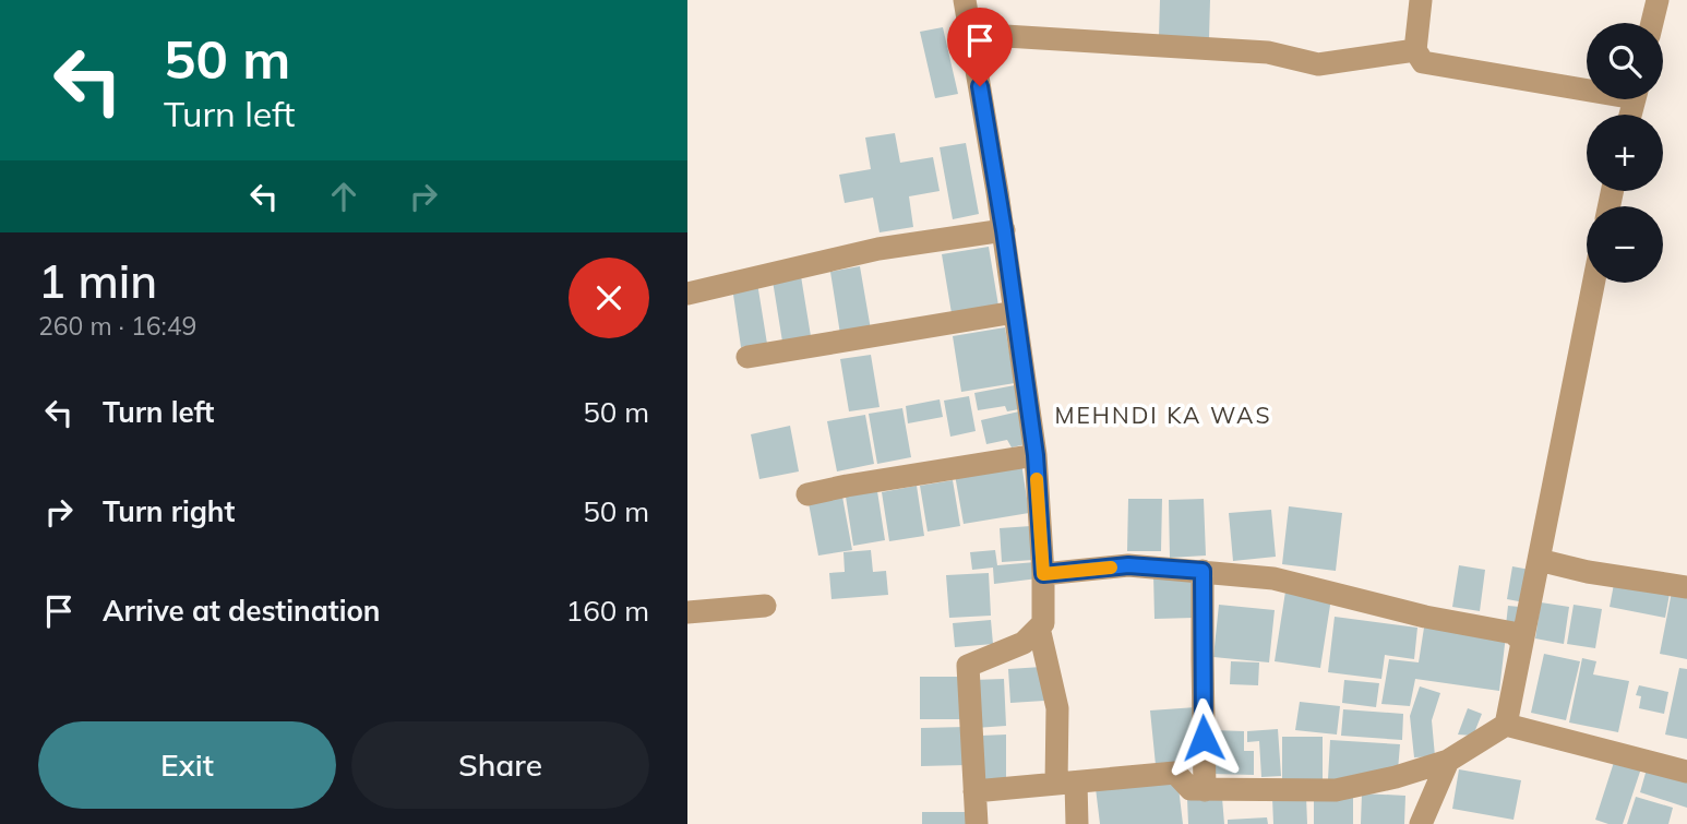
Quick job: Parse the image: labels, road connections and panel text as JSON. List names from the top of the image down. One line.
{"districts":["MEHNDI KA WAS"],"page":{"turn":["50 m","Turn left"],"map_buttons":["+","−"],"heading":["1 min","260 m · 16:49"],"list":[{"name":"Turn left","value":"50 m"},{"name":"Turn right","value":"50 m"},{"name":"Arrive at destination","value":"160 m"}],"buttons":["Exit","Share"]}}
